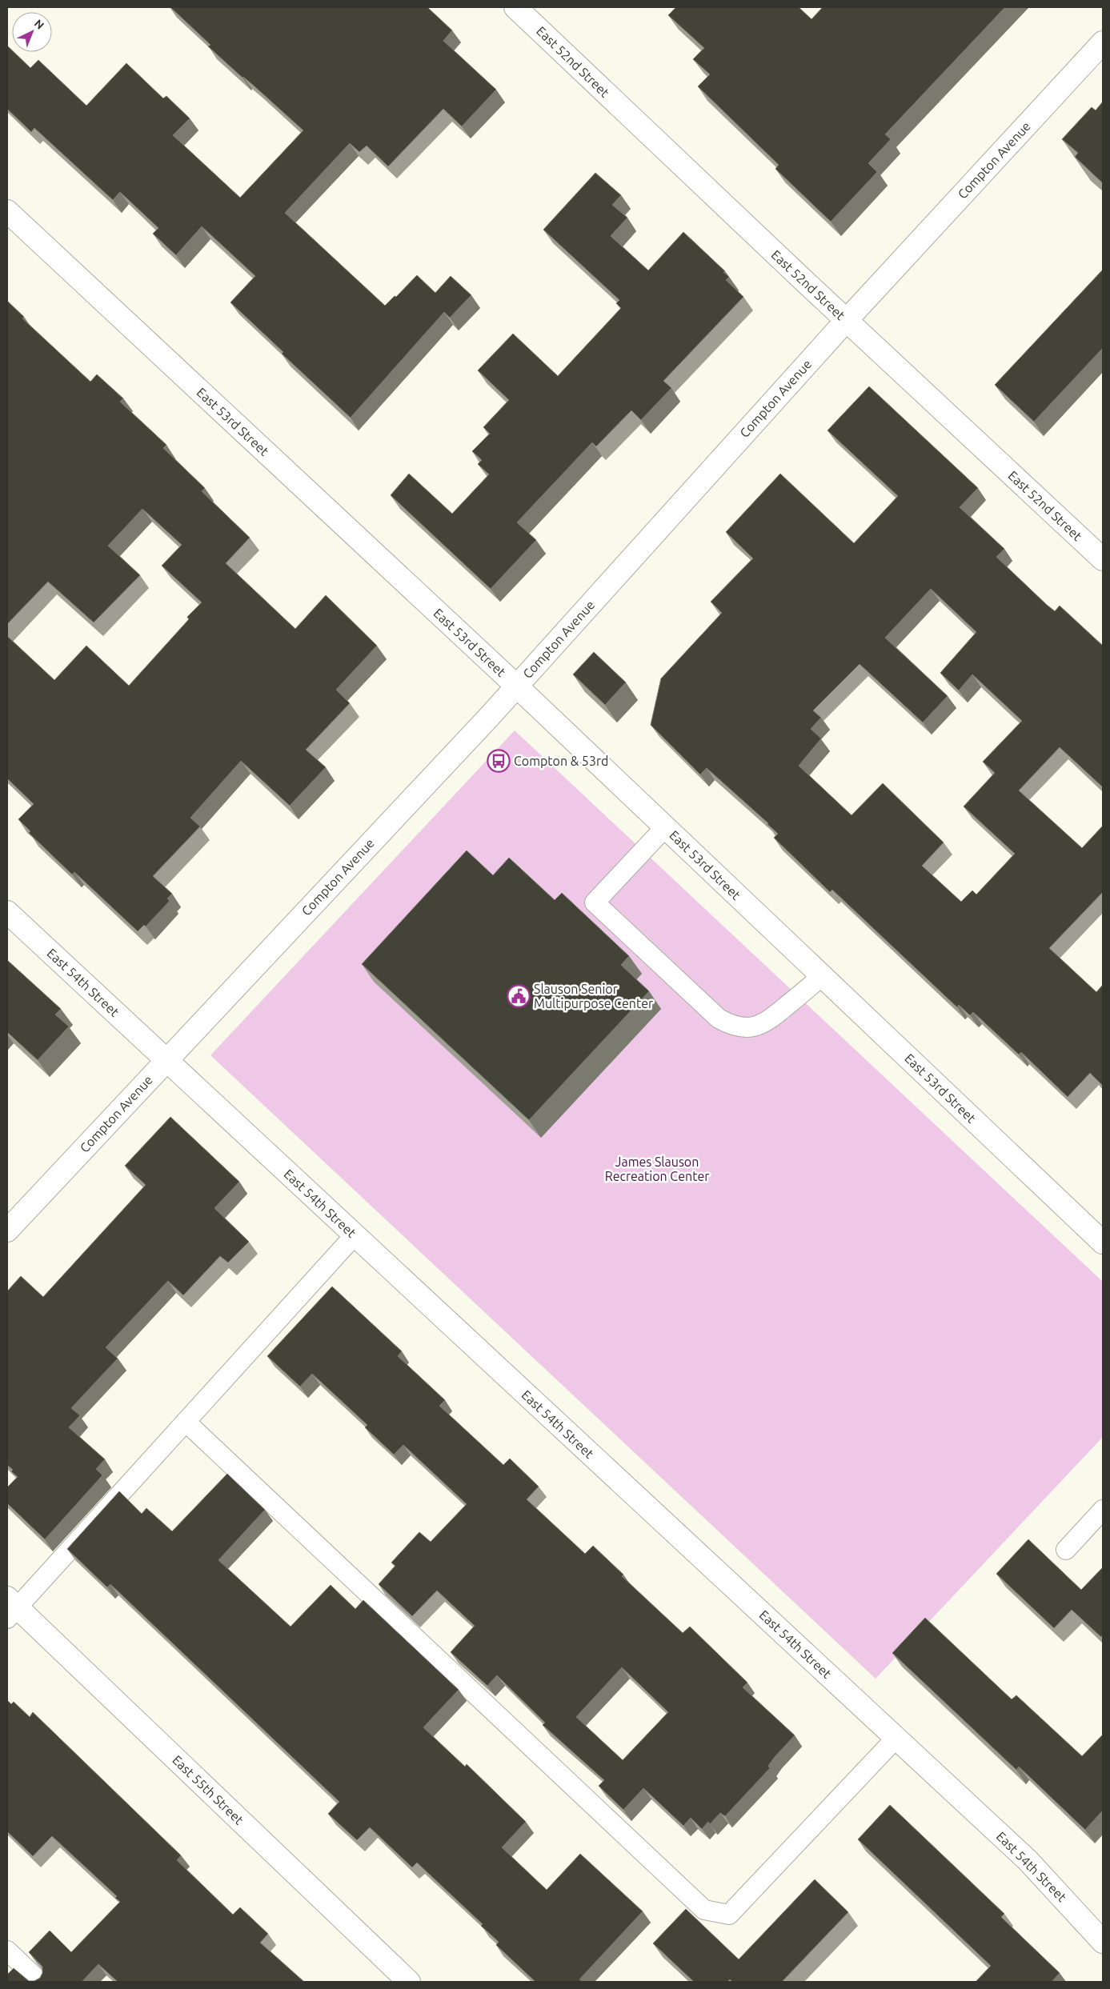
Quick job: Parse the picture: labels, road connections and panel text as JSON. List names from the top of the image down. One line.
{"streets":{"street":["East 52nd Street","Compton Avenue","East 53rd Street","East 54th Street","East 55th Street"]},"crossings":[["East 52nd Street","Compton Avenue"],["Compton Avenue","East 53rd Street"],["Compton Avenue","East 54th Street"]],"parks":["James Slauson Recreation Center"],"places":{"bus stop":["Compton & 53rd"],"public building":["Slauson Senior Multipurpose Center"]},"north":"top right"}
